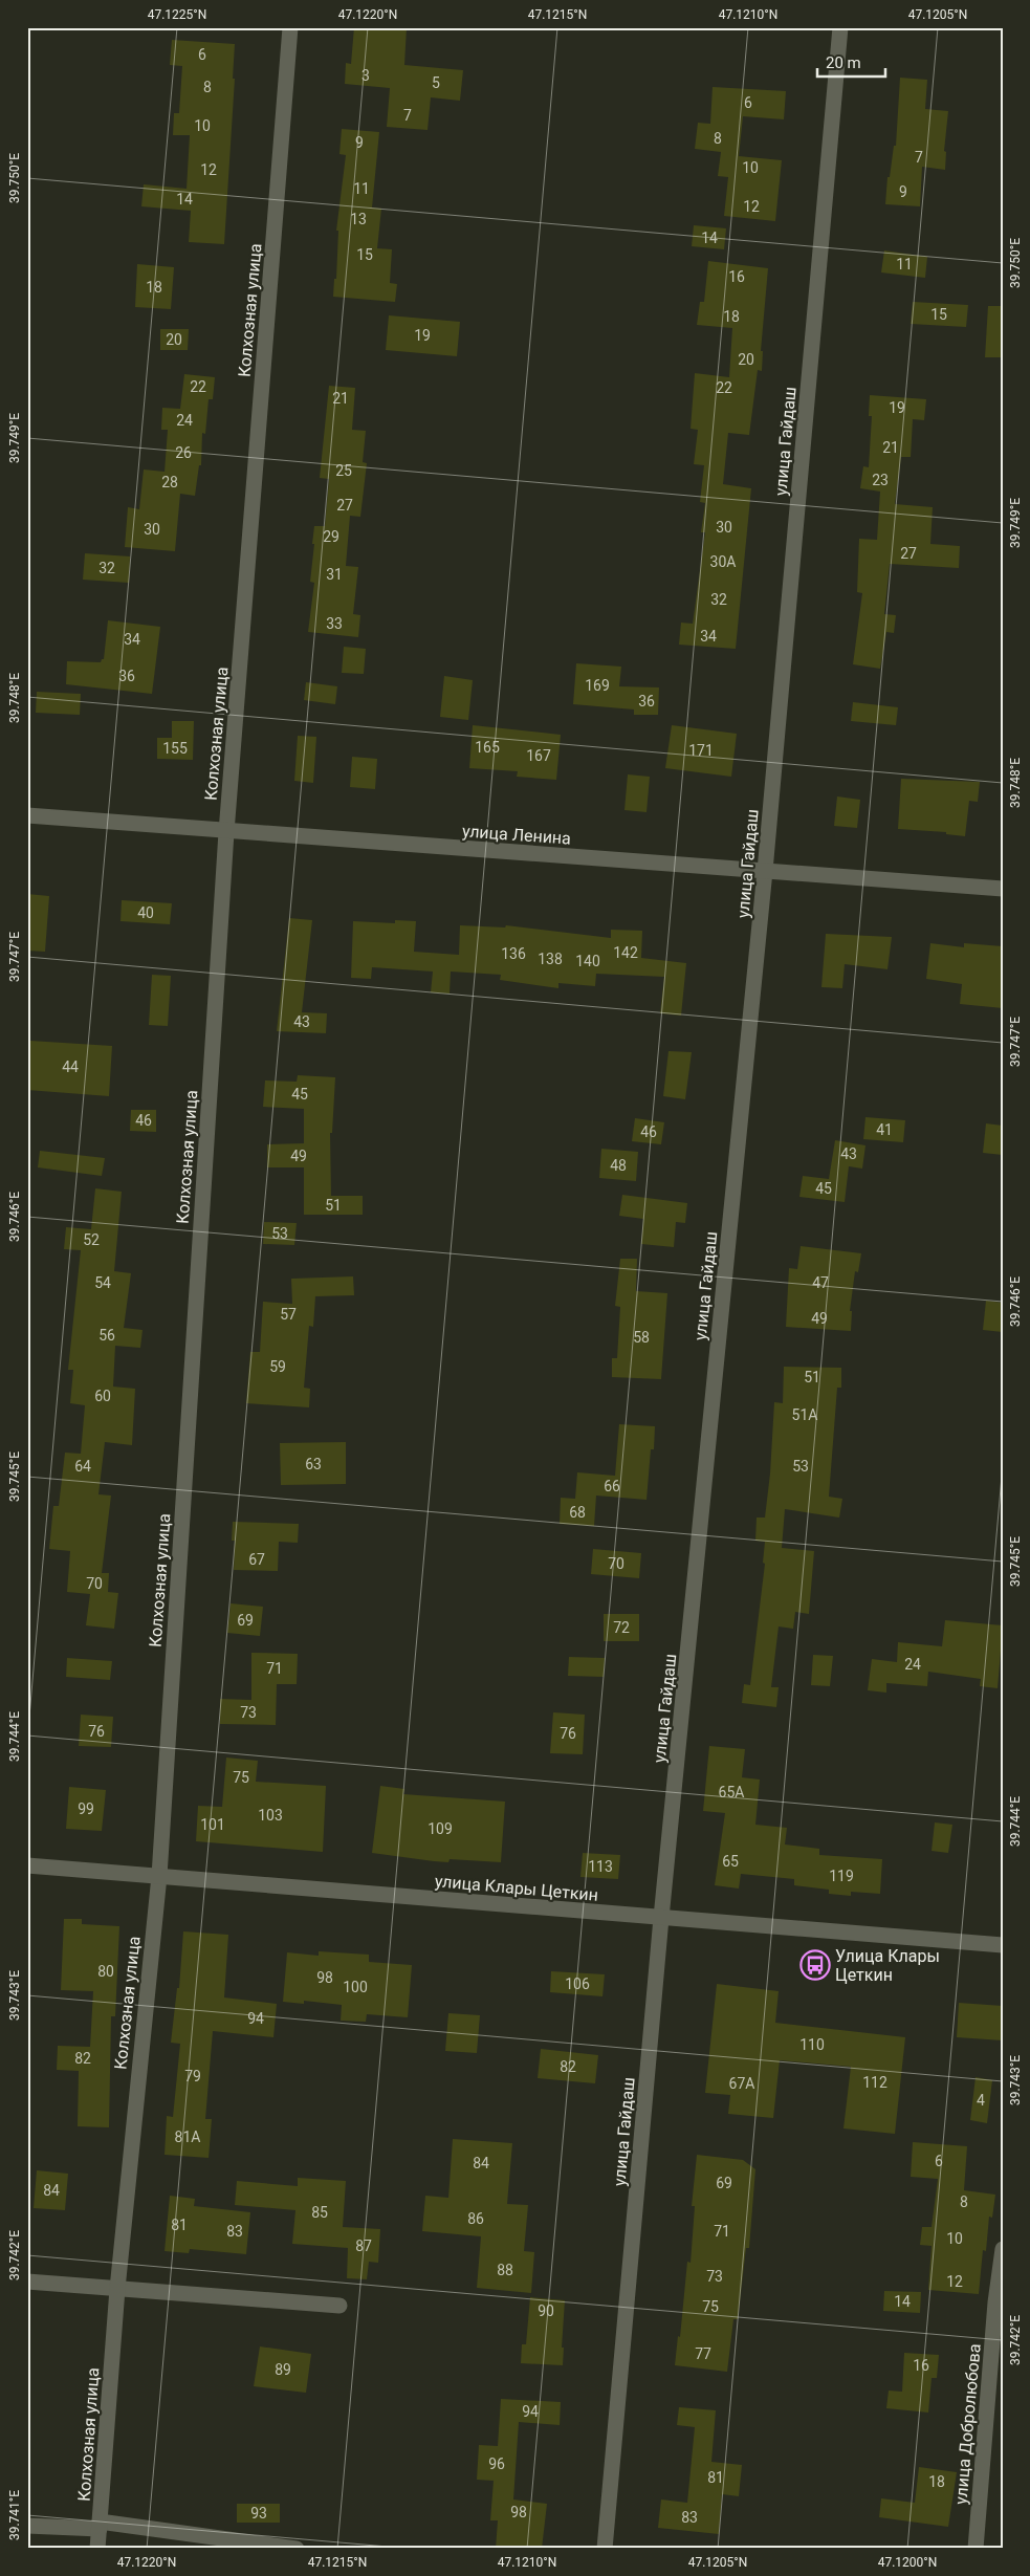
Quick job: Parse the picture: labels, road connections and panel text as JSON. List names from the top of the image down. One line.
{"streets":{"street":["Колхозная улица","улица Гайдаш","улица Ленина","улица Клары Цеткин","улица Добролюбова"]},"crossings":[["Колхозная улица","улица Ленина"],["Колхозная улица","улица Клары Цеткин"],["улица Гайдаш","улица Ленина"],["улица Гайдаш","улица Клары Цеткин"]],"places":{"bus stop":["Улица Клары Цеткин"]},"house_numbers":["6","3","5","8","6","7","10","8","9","7","10","12","11","9","14","12","13","14","15","11","16","18","15","18","19","20","20","22","22","21","19","24","21","26","25","23","28","27","30","30","29","27","30А","32","31","32","33","34","34","36","169","36","165","155","171","167","40","142","136","138","140","43","44","45","46","41","46","43","49","48","45","51","53","52","54","47","57","49","56","58","59","51","60","51А","63","64","53","66","68","67","70","70","69","72","24","71","73","76","76","75","65А","99","103","101","109","65","113","119","80","98","106","100","94","110","82","82","79","112","67А","4","81А","6","84","69","84","8","85","86","81","83","71","10","87","88","73","12","14","75","90","77","16","89","94","96","81","18","98","93","83"],"scale_bar":"20 m","coordinates":["47.1225°N","47.1220°N","47.1215°N","47.1210°N","47.1205°N","39.750°E","39.749°E","39.748°E","39.747°E","39.746°E","39.745°E","39.744°E","39.743°E","39.742°E","39.741°E","47.1200°N"]}
